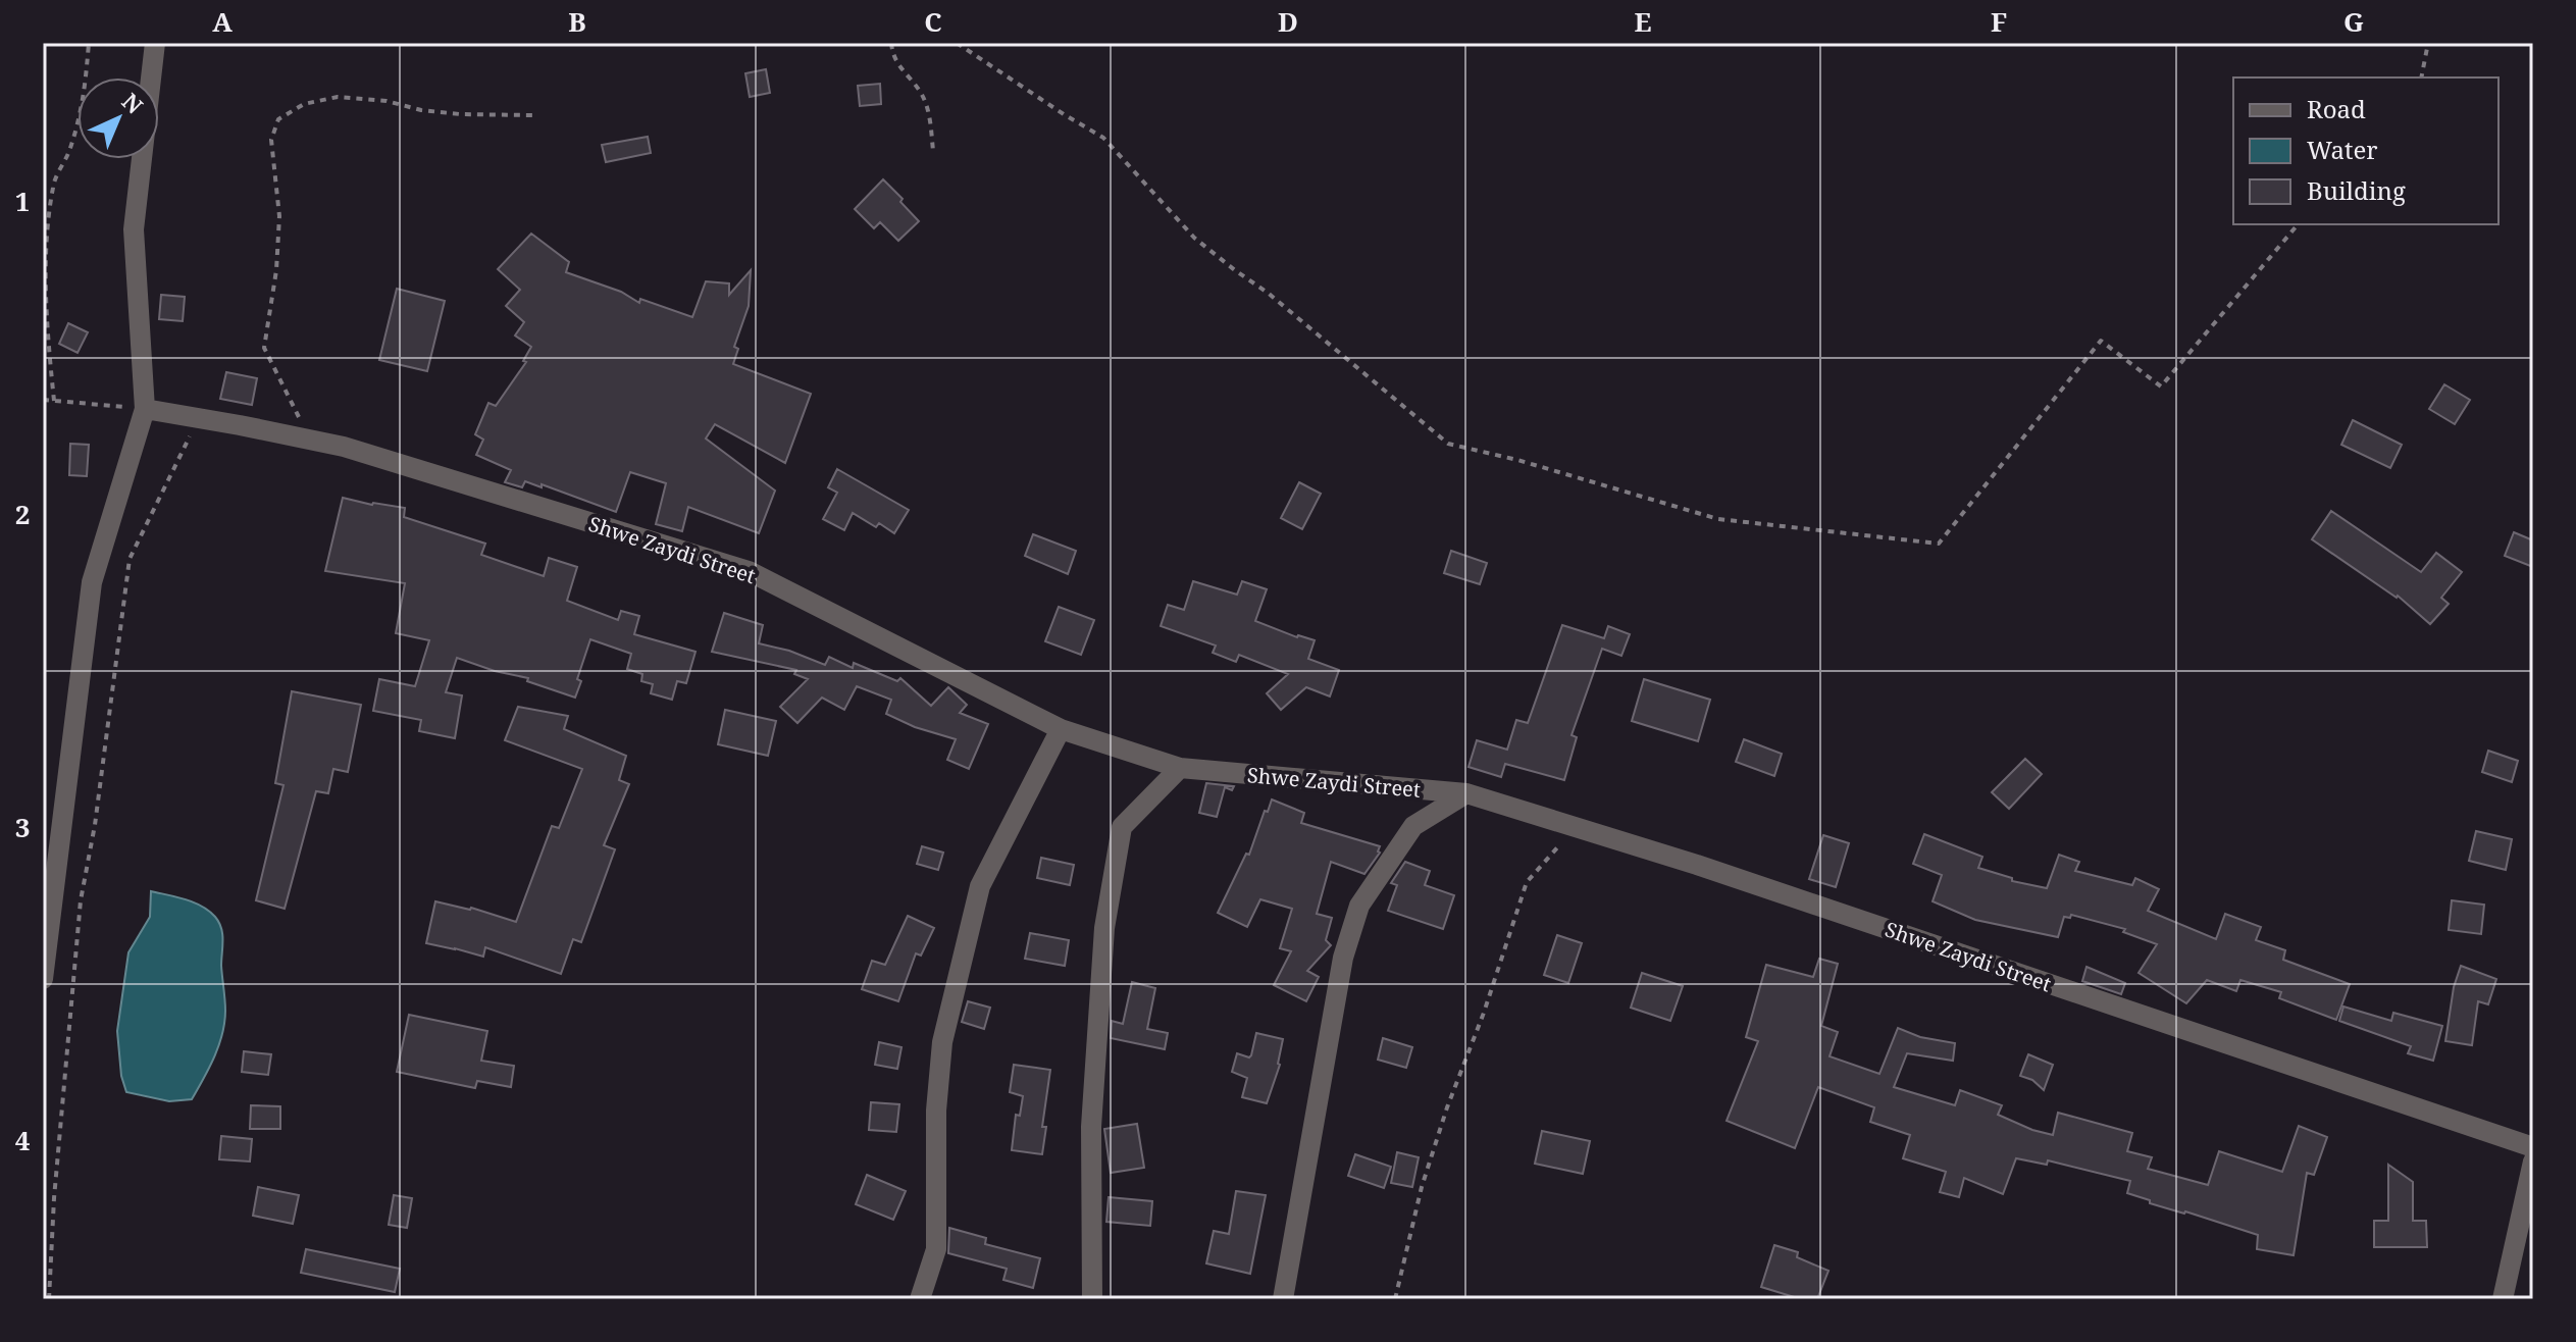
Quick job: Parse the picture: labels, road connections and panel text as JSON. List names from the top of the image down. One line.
{"streets":{"street":["Shwe Zaydi Street"]},"legend":["Road","Water","Building"],"north":"top right","grid":{"columns":["A","B","C","D","E","F","G"],"rows":["1","2","3","4"]}}
